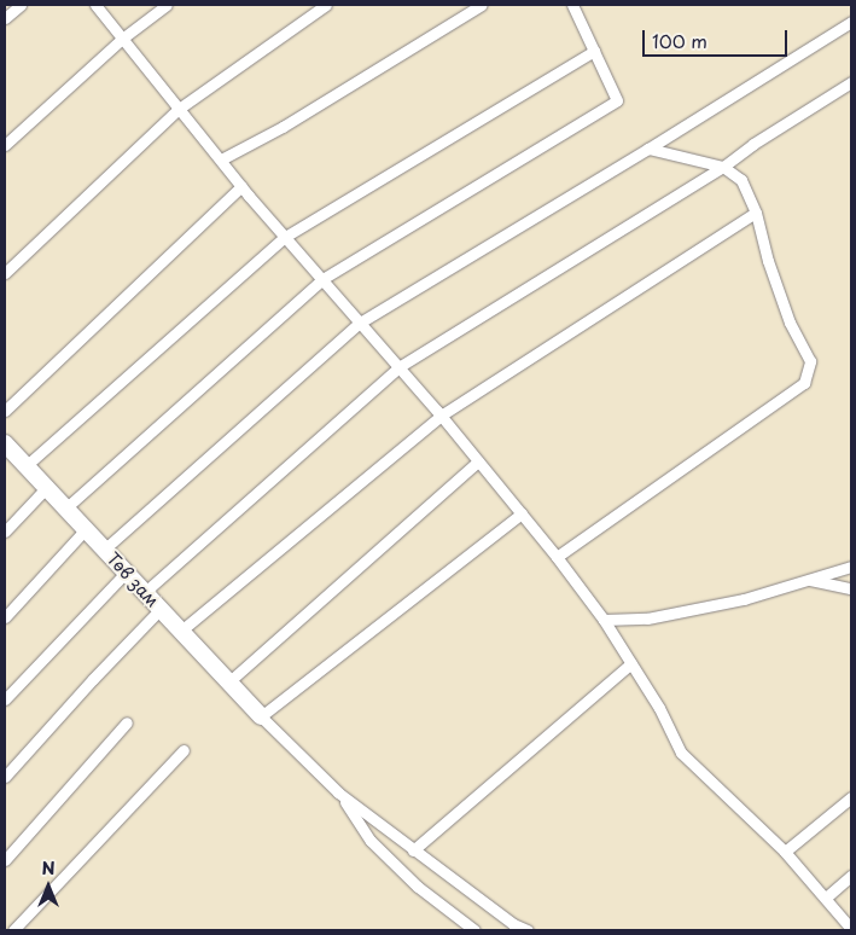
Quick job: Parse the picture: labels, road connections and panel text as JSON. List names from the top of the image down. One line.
{"streets":{"street":["Төв зам"]},"scale_bar":"100 m","north":"top"}
